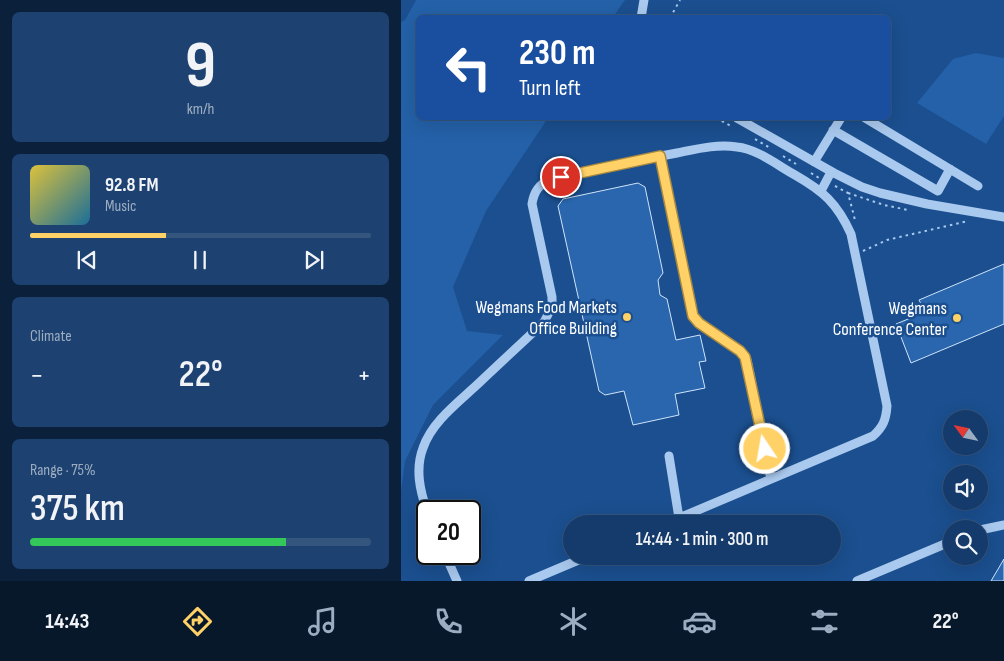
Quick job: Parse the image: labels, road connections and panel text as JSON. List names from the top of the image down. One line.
{"places":["Wegmans Food Markets Office Building","Wegmans Conference Center"],"north":"top left","page":{"tile":[["9","km/h"],"Climate",["Range · 75%","375 km"]],"turn":["230 m","Turn left"],"song":["92.8 FM","Music"],"heat":["−","22°","+"],"limit":"20","trip":"14:44 · 1 min · 300 m","tabs":["14:43","22°"]}}
